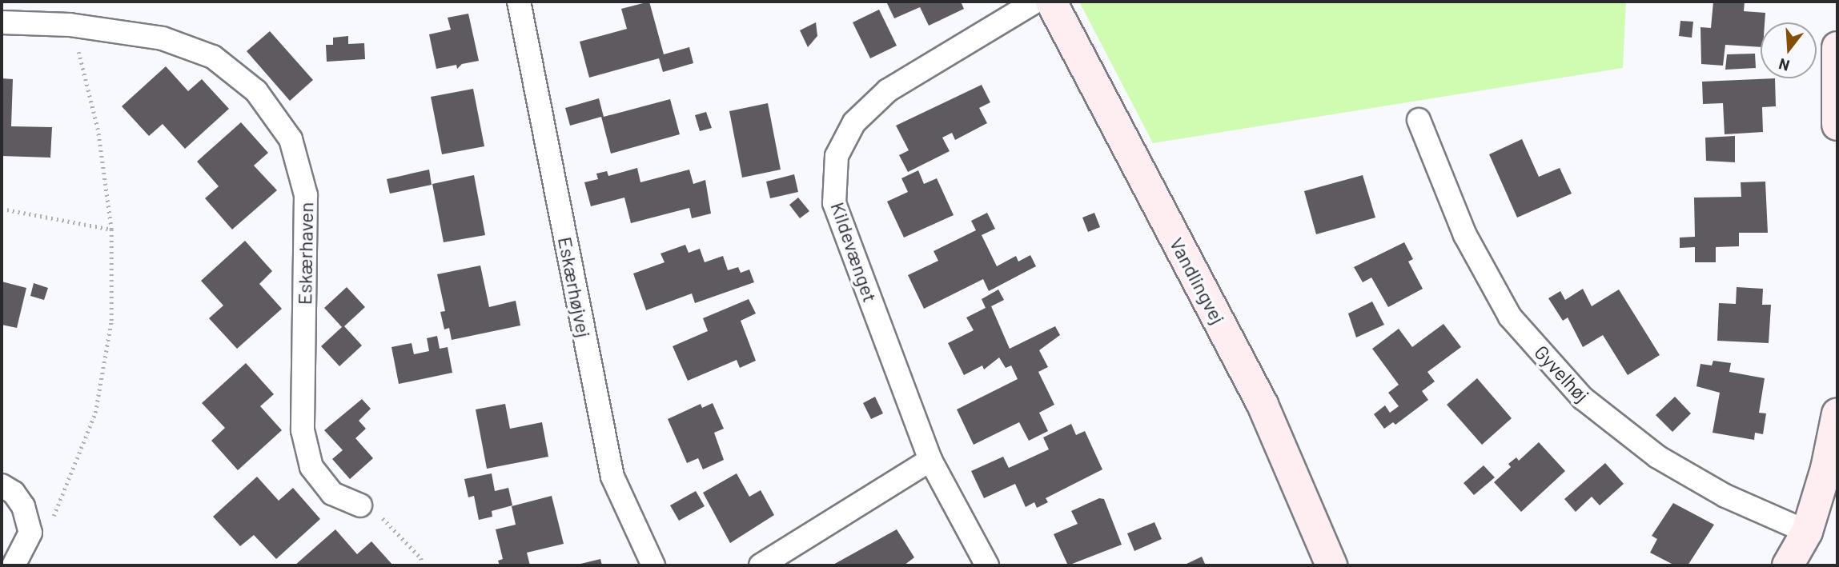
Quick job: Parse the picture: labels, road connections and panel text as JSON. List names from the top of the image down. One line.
{"streets":{"street":["Kildevænget","Eskærhaven","Vandlingvej","Eskærhøjvej","Gyvelhøj"]},"north":"bottom"}
